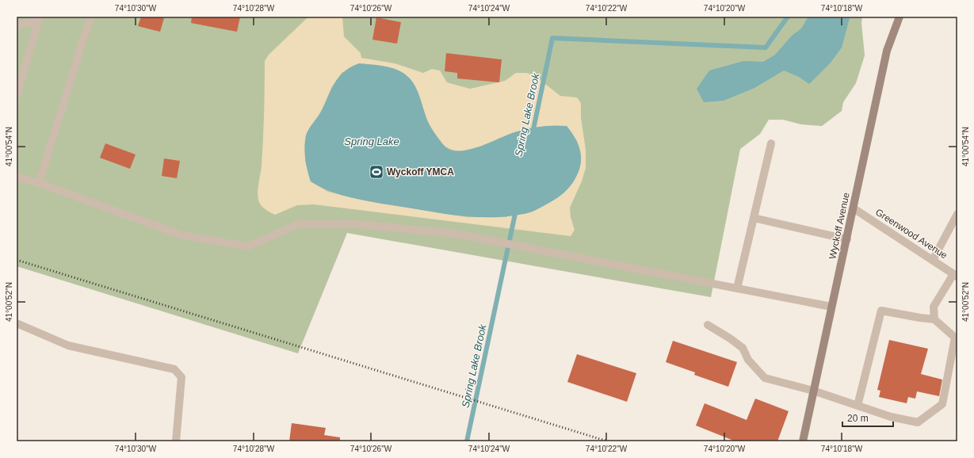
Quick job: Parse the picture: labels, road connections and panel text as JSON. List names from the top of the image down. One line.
{"streets":{"main road":["Wyckoff Avenue"],"street":["Greenwood Avenue"]},"crossings":[["Wyckoff Avenue","Greenwood Avenue"]],"water":["Spring Lake Brook","Spring Lake"],"places":{"sports":["Wyckoff YMCA"]},"scale_bar":"20 m","coordinates":["74°10'30\"W","74°10'28\"W","74°10'26\"W","74°10'24\"W","74°10'22\"W","74°10'20\"W","74°10'18\"W","41°00'54\"N","41°00'52\"N"]}
